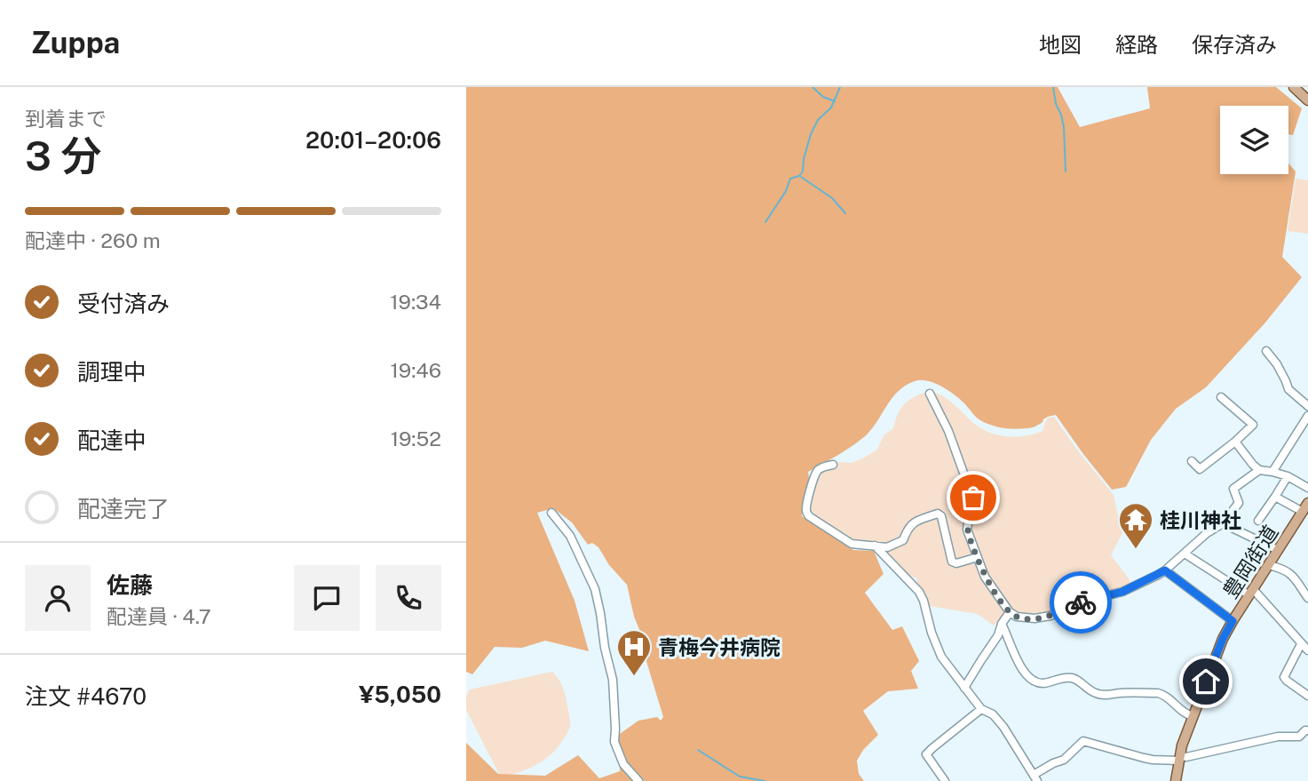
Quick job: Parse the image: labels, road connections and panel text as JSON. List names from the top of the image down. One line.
{"streets":{"main road":["豊岡街道"]},"places":{"temple":["桂川神社"],"hospital":["青梅今井病院"]},"page":{"header":"Zuppa","nav":["地図","経路","保存済み"],"heading":["3 分","到着まで","20:01–20:06"],"panel":["佐藤","配達員 · 4.7","注文 #4670","¥5,050"],"bar":"配達中 · 260 m","list":[["受付済み","19:34"],["調理中","19:46"],["配達中","19:52"],"配達完了"]}}
